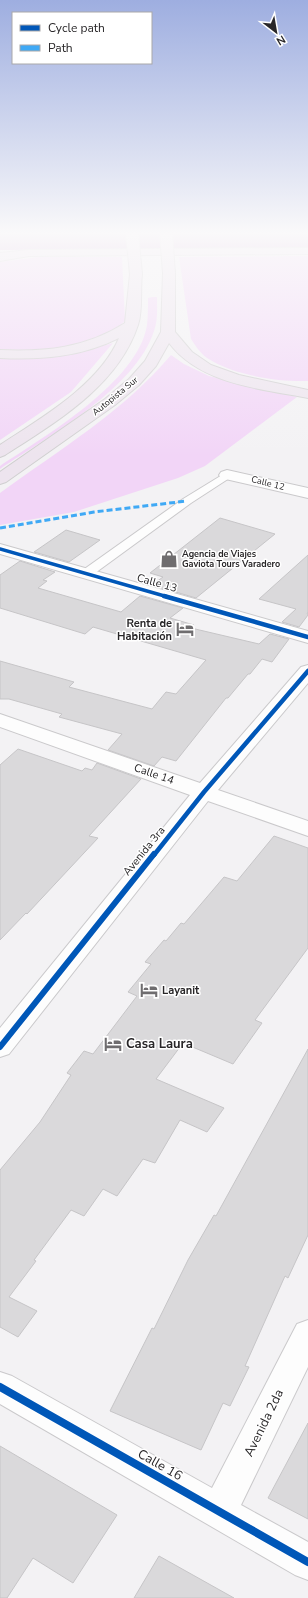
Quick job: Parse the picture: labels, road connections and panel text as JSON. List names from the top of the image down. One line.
{"streets":{"highway":["Autopista Sur"],"street":["Calle 12","Calle 13","Calle 14","Avenida 3ra","Avenida 2da","Calle 16"]},"crossings":[["Calle 14","Avenida 3ra"],["Avenida 2da","Calle 16"]],"places":{"shop":["Agencia de Viajes Gaviota Tours Varadero"],"hotel":["Renta de Habitación","Layanit","Casa Laura"]},"legend":["Cycle path","Path"],"north":"bottom right"}
